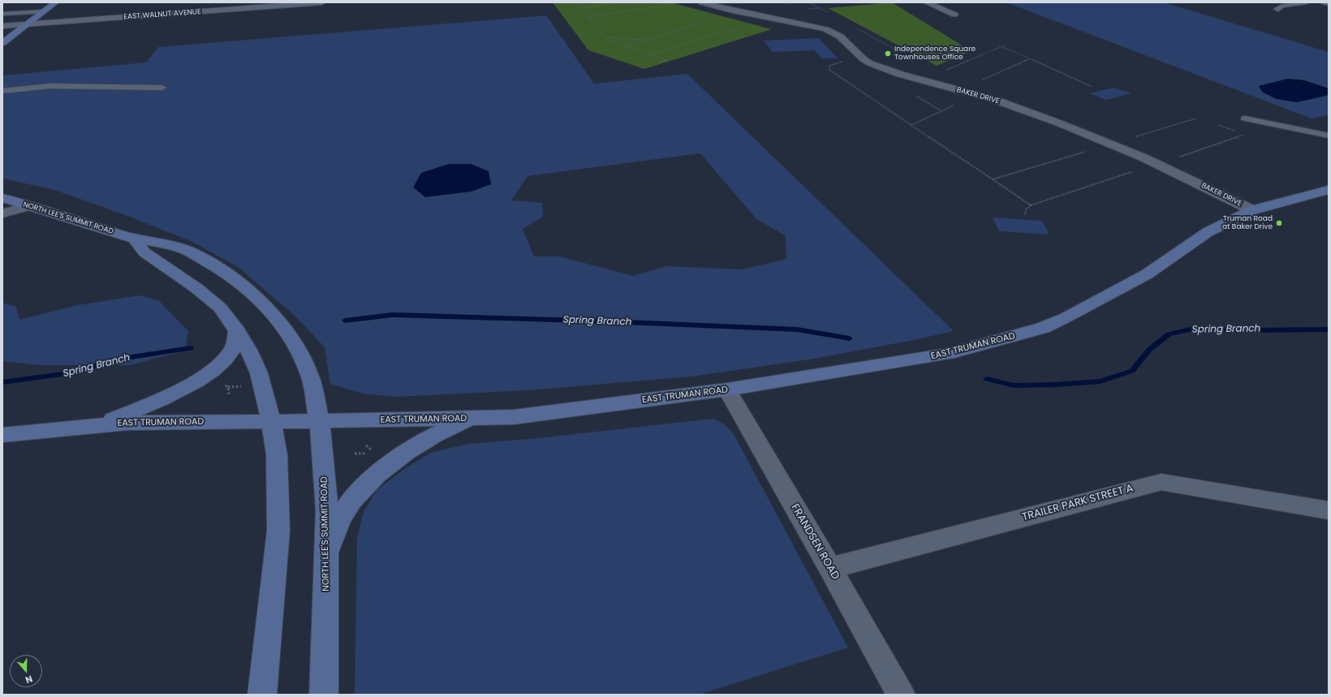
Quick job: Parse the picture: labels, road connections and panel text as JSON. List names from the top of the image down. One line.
{"streets":{"main road":["NORTH LEE'S SUMMIT ROAD","EAST TRUMAN ROAD"],"street":["EAST WALNUT AVENUE","BAKER DRIVE","TRAILER PARK STREET A","FRANDSEN ROAD"]},"crossings":[["BAKER DRIVE","EAST TRUMAN ROAD"],["NORTH LEE'S SUMMIT ROAD","EAST TRUMAN ROAD"],["EAST TRUMAN ROAD","FRANDSEN ROAD"],["TRAILER PARK STREET A","FRANDSEN ROAD"]],"water":["Spring Branch"],"places":["Independence Square Townhouses Office","Truman Road at Baker Drive"],"north":"bottom"}
